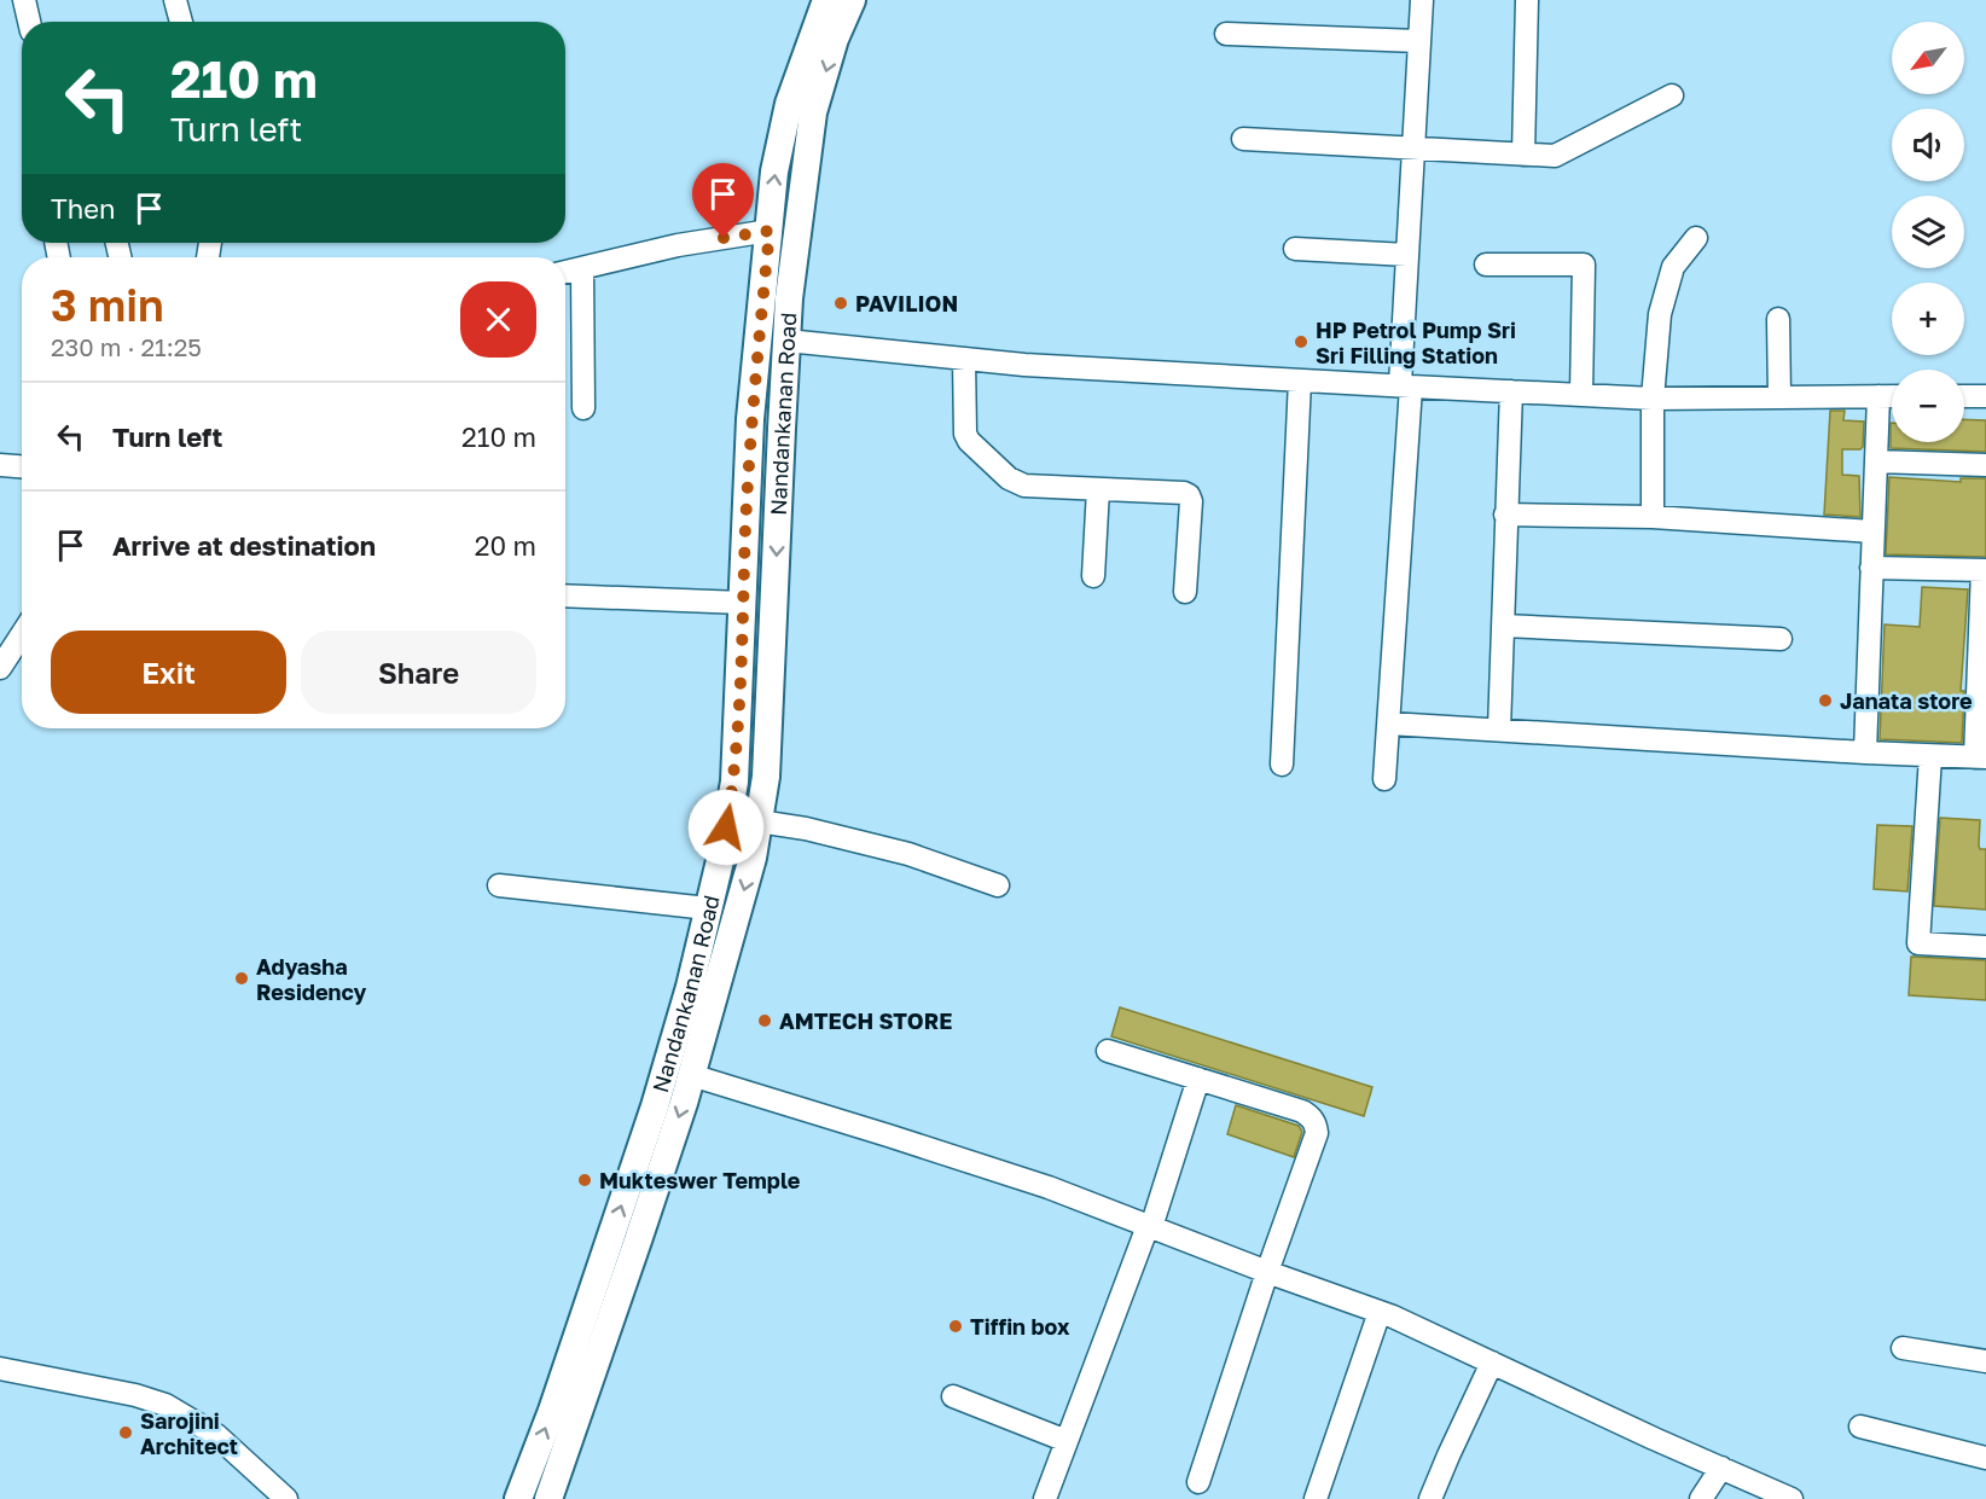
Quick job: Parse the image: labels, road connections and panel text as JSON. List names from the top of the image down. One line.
{"streets":{"main road":["Nandankanan Road"]},"places":["PAVILION","HP Petrol Pump Sri Sri Filling Station","Janata store","Adyasha Residency","AMTECH STORE","Mukteswer Temple","Tiffin box","Sarojini Architect"],"north":"bottom left","page":{"map_buttons":["+","−"],"turn":["210 m","Turn left"],"then":"Then","heading":["3 min","230 m · 21:25"],"list":[{"name":"Turn left","value":"210 m"},{"name":"Arrive at destination","value":"20 m"}],"buttons":["Exit","Share"]}}
